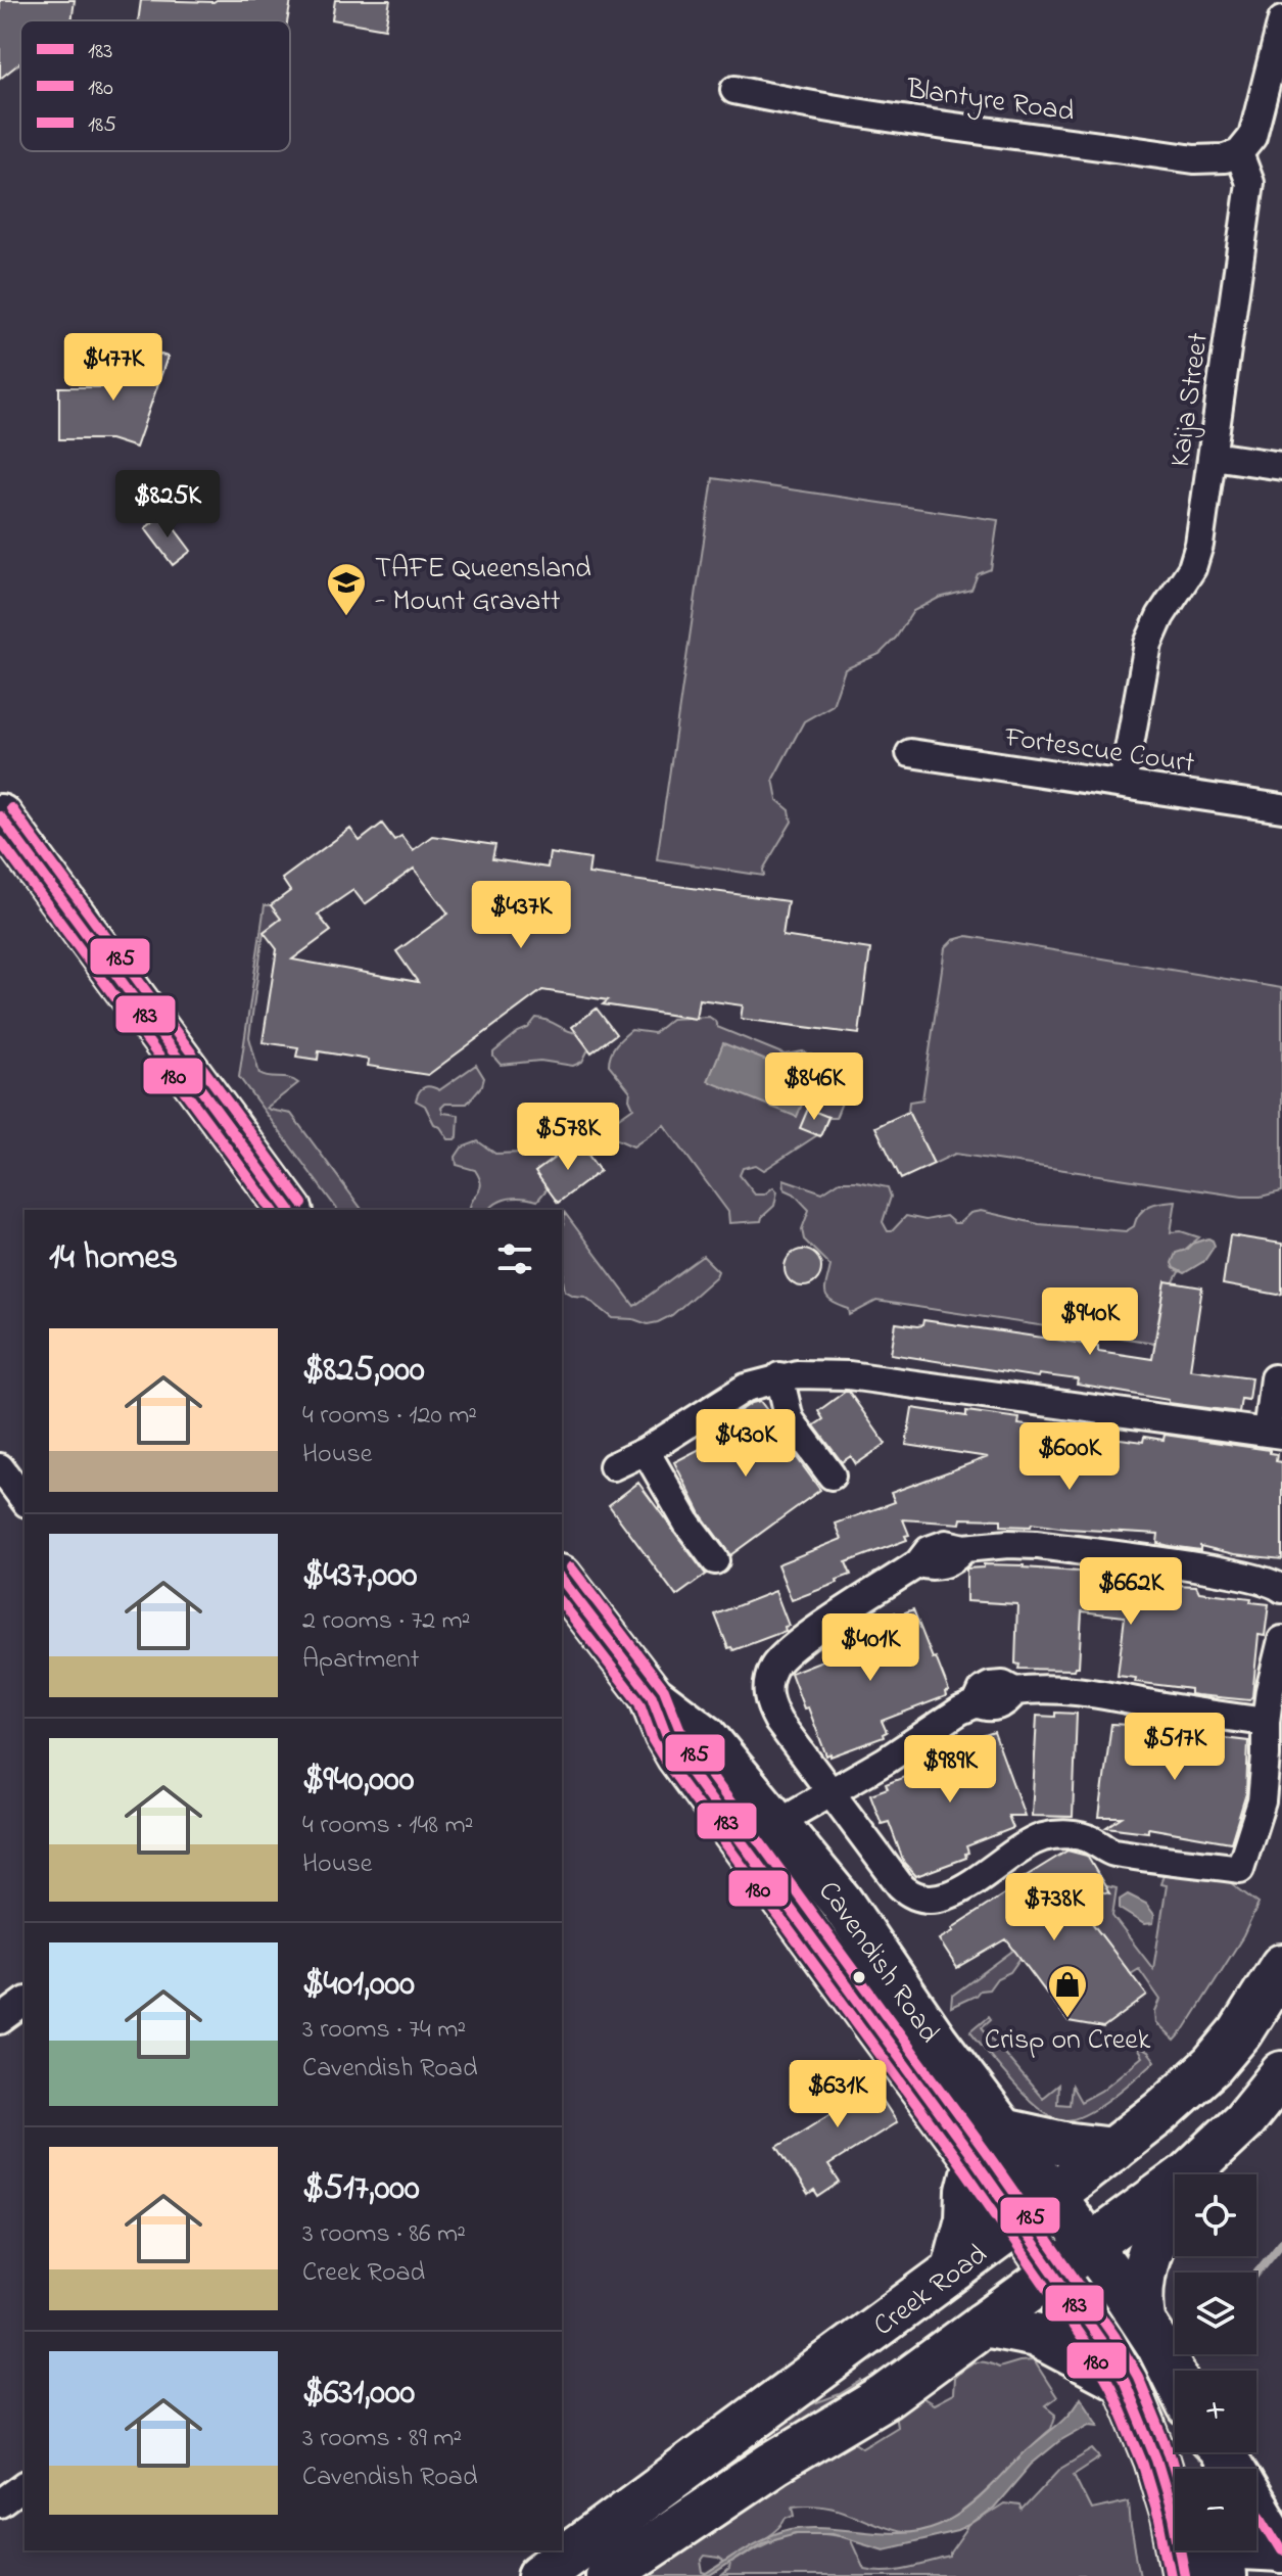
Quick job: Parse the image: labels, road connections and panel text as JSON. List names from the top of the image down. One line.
{"streets":{"main road":["Cavendish Road","Creek Road"],"street":["Blantyre Road","Kaija Street","Fortescue Court"]},"crossings":[["Blantyre Road","Kaija Street"],["Kaija Street","Fortescue Court"],["Cavendish Road","Creek Road"]],"places":{"school or university":["TAFE Queensland - Mount Gravatt"],"shop":["Crisp on Creek"]},"lines":["transit line 185","transit line 183","transit line 180"],"legend":["183","180","185"],"page":{"price":["$477K","$825K","$437K","$846K","$578K","$940K","$430K","$600K","$662K","$401K","$517K","$989K","$738K","$631K"],"heading":"14 homes","list":[{"name":"$825,000","note":"4 rooms · 120 m² · House"},{"name":"$437,000","note":"2 rooms · 72 m² · Apartment"},{"name":"$940,000","note":"4 rooms · 148 m² · House"},{"name":"$401,000","note":"3 rooms · 74 m² · Cavendish Road"},{"name":"$517,000","note":"3 rooms · 86 m² · Creek Road"},{"name":"$631,000","note":"3 rooms · 89 m² · Cavendish Road"}],"map_buttons":["+","−"]}}
